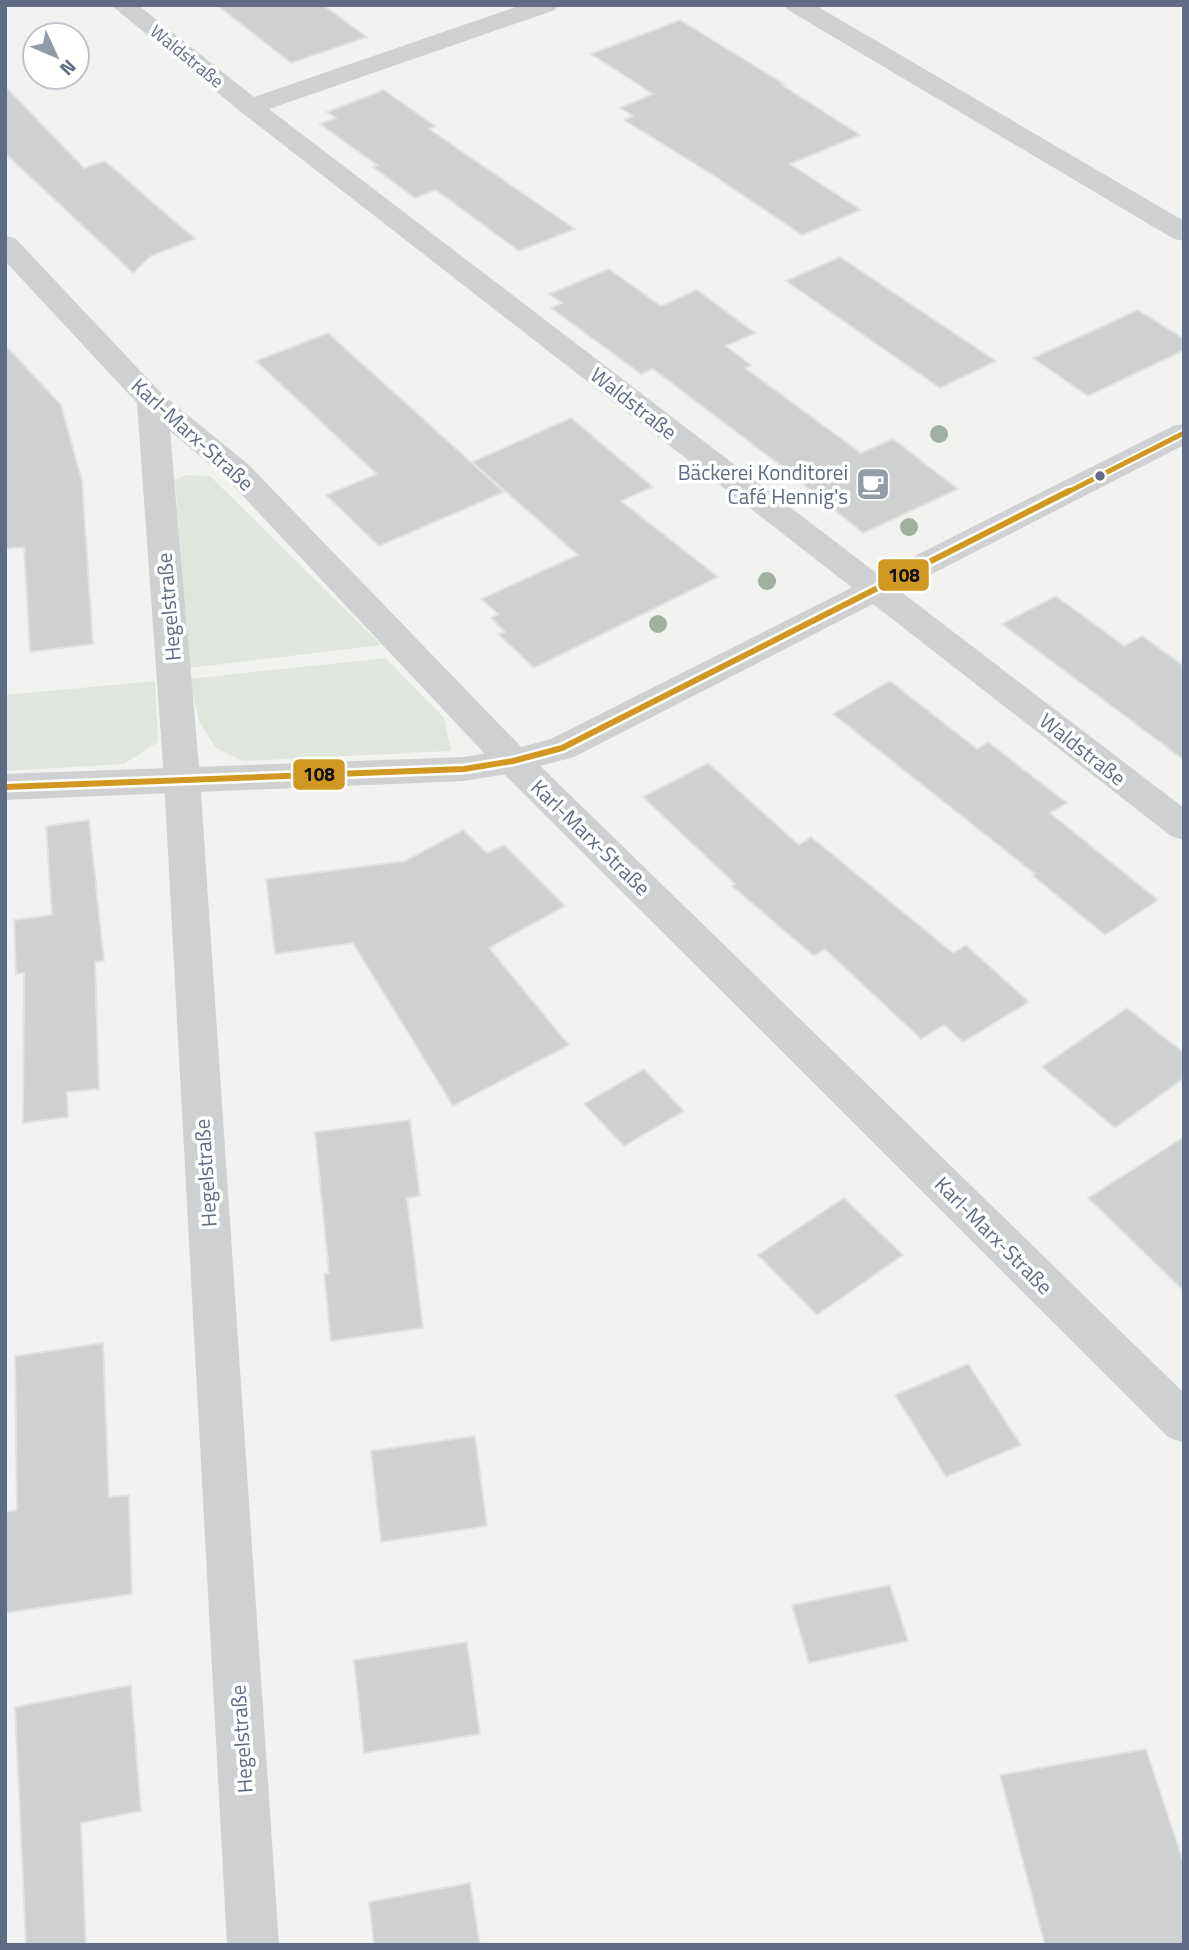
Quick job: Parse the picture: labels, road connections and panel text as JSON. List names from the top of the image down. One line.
{"streets":{"street":["Waldstraße","Karl-Marx-Straße","Hegelstraße"]},"crossings":[["Karl-Marx-Straße","Hegelstraße"]],"places":{"cafe":["Bäckerei Konditorei Café Hennig's"]},"lines":["transit line 108"],"north":"bottom right"}
